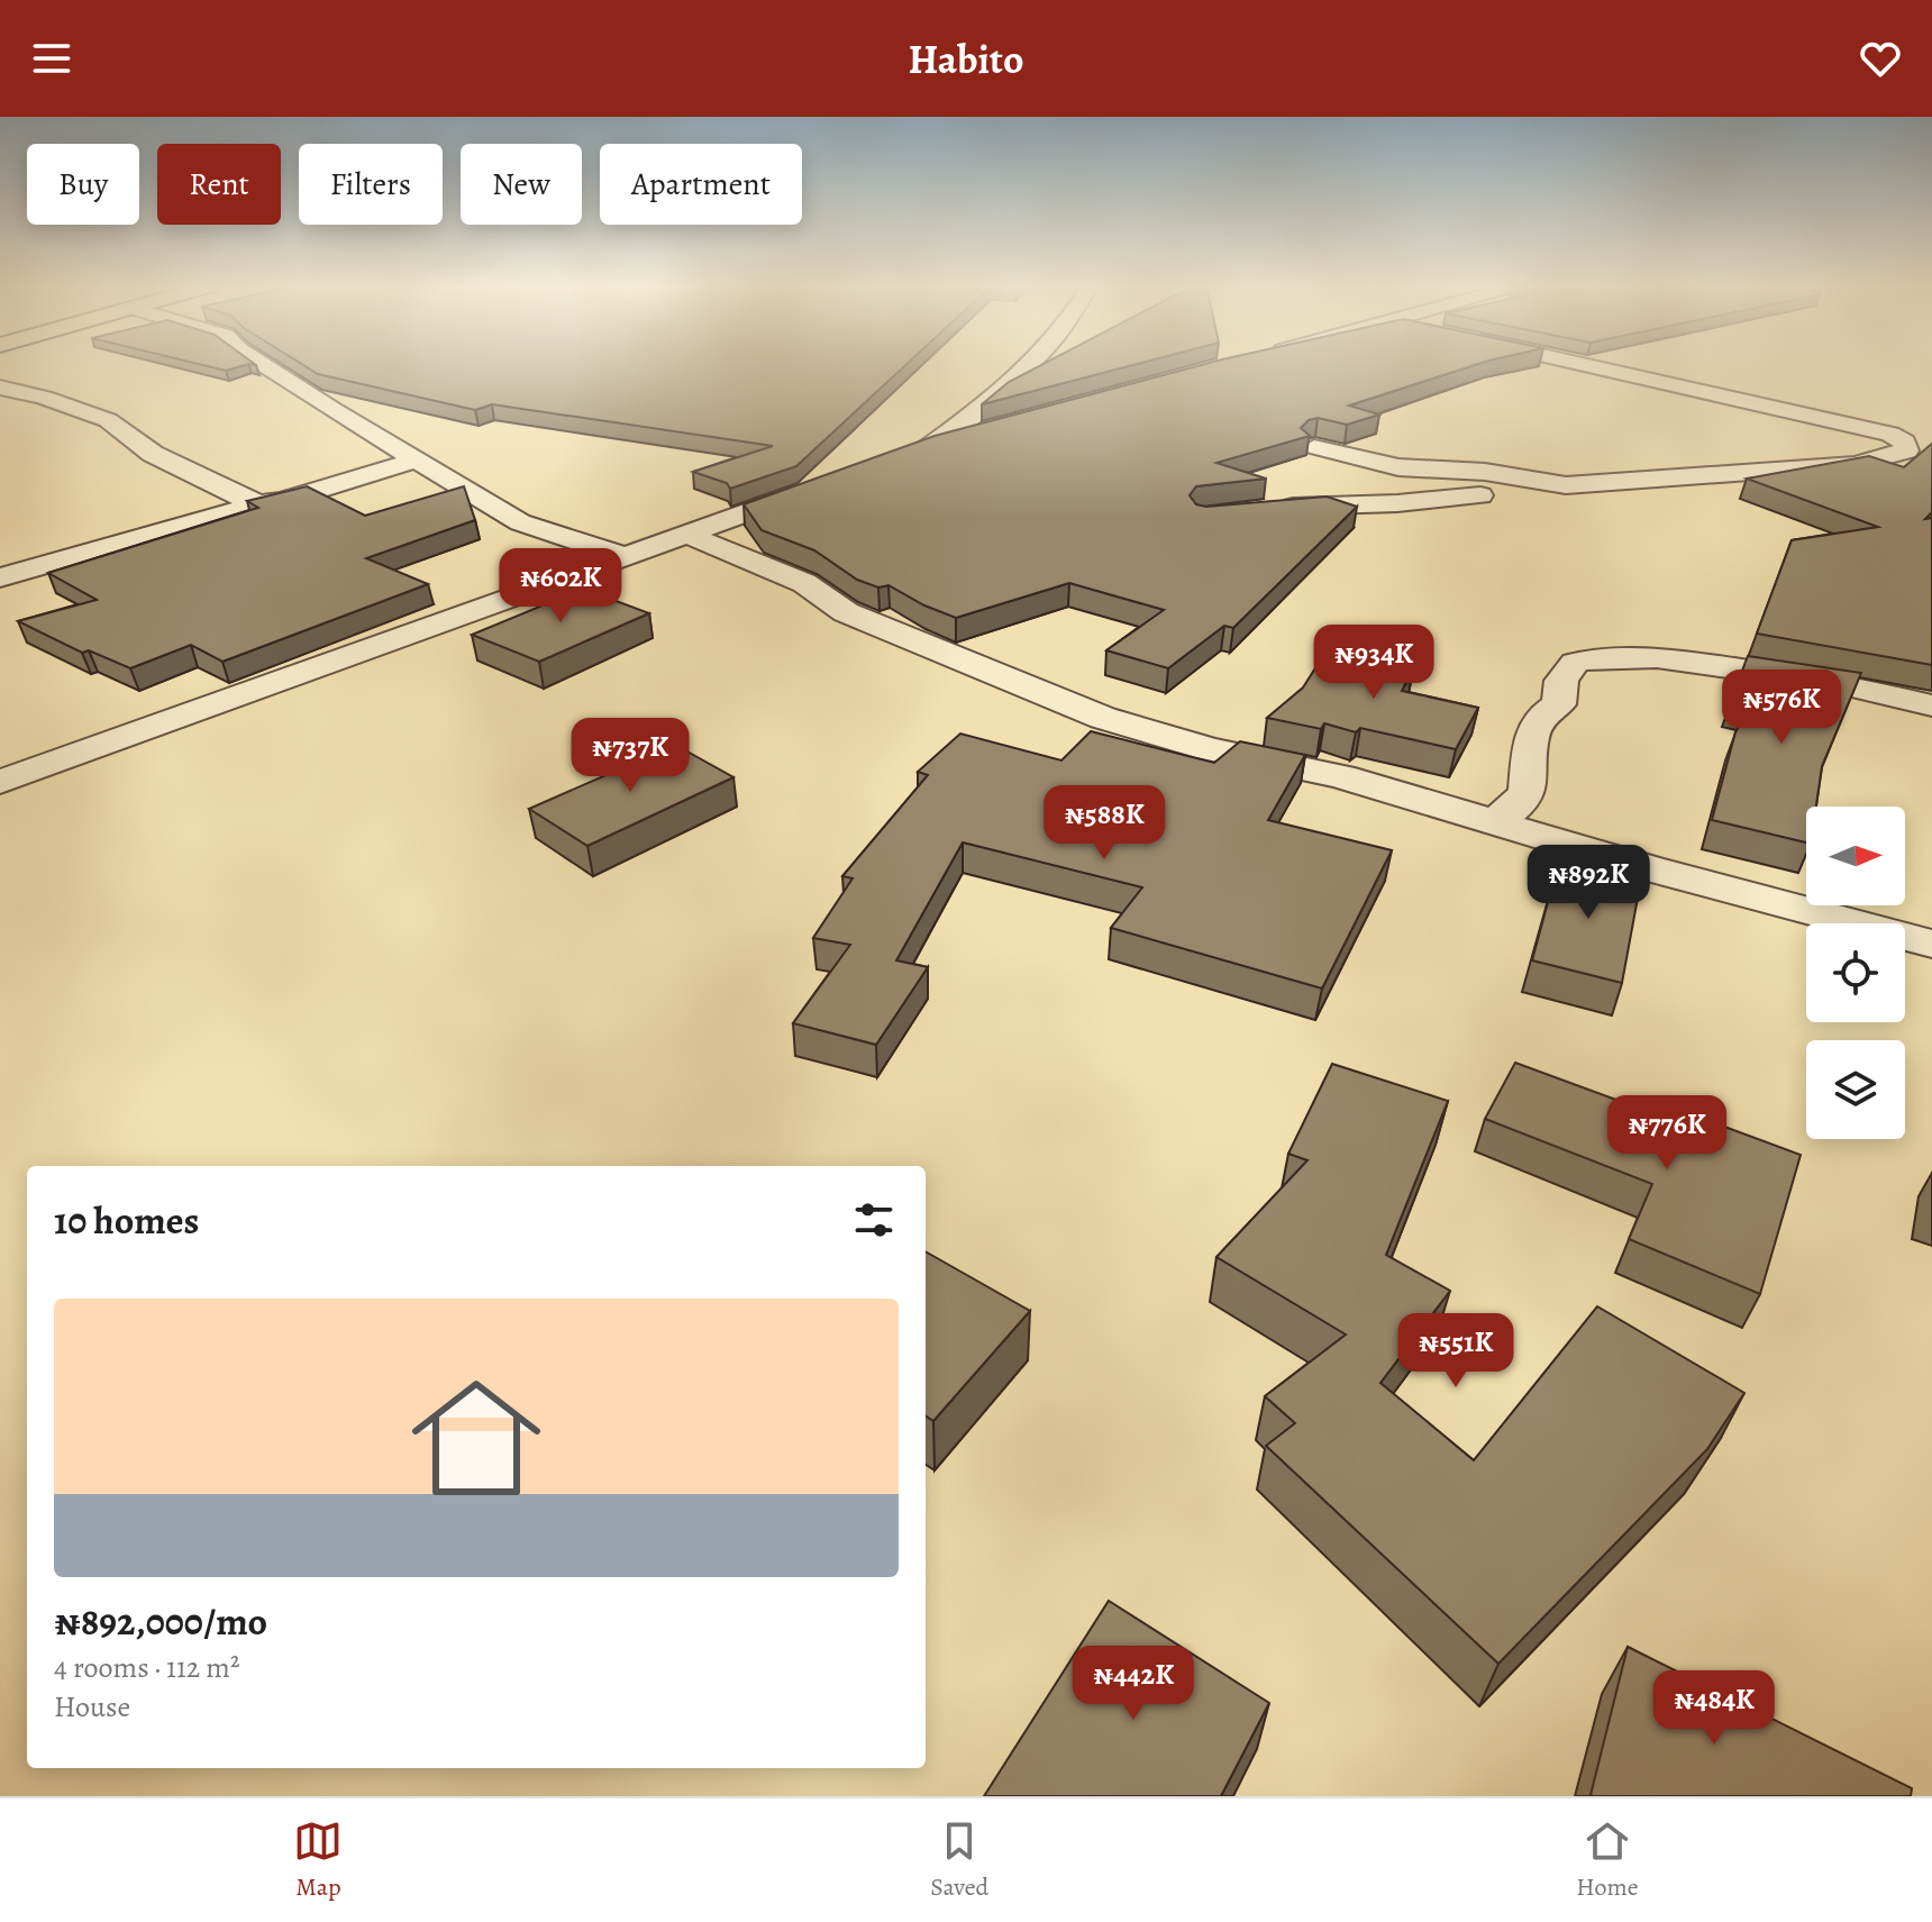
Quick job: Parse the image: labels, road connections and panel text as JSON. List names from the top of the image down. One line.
{"north":"right","page":{"header":"Habito","chip":["Buy","Rent","Filters","New","Apartment"],"price":["₦602K","₦934K","₦576K","₦737K","₦588K","₦892K","₦776K","₦551K","₦442K","₦484K"],"heading":"10 homes","list":[{"name":"₦892,000/mo","note":"4 rooms · 112 m² · House"}],"tabs":["Map","Saved","Home"]}}
